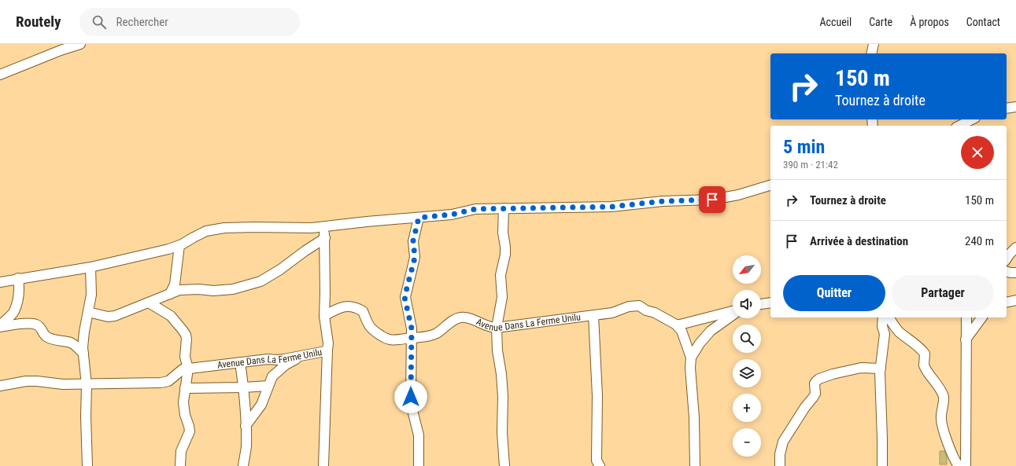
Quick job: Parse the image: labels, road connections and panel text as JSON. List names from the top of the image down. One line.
{"streets":{"street":["Avenue Dans La Ferme Unilu"]},"north":"bottom left","page":{"header":"Routely","search":"Rechercher","nav":["Accueil","Carte","À propos","Contact"],"turn":["150 m","Tournez à droite"],"heading":["5 min","390 m · 21:42"],"list":[{"name":"Tournez à droite","value":"150 m"},{"name":"Arrivée à destination","value":"240 m"}],"map_buttons":["+","−"],"buttons":["Quitter","Partager"]}}
